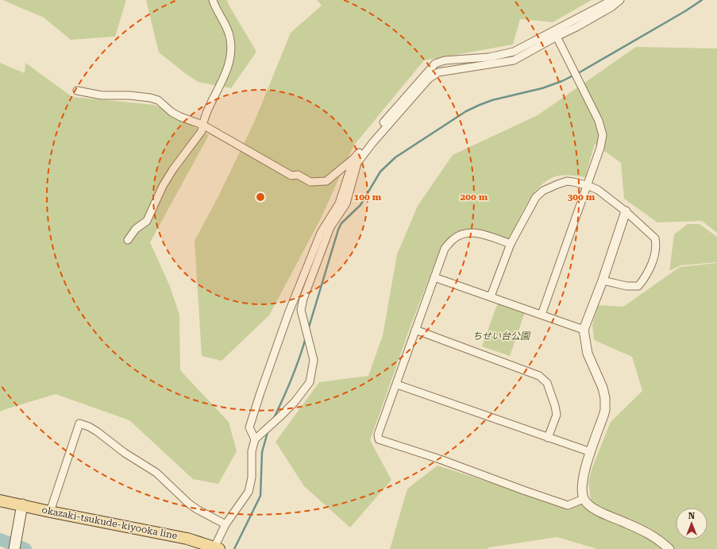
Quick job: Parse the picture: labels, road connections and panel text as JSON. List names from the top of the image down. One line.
{"streets":{"main road":["okazaki-tsukude-kiyooka line"]},"parks":["ちせい台公園"],"north":"top","rings":["100 m","200 m","300 m"]}
